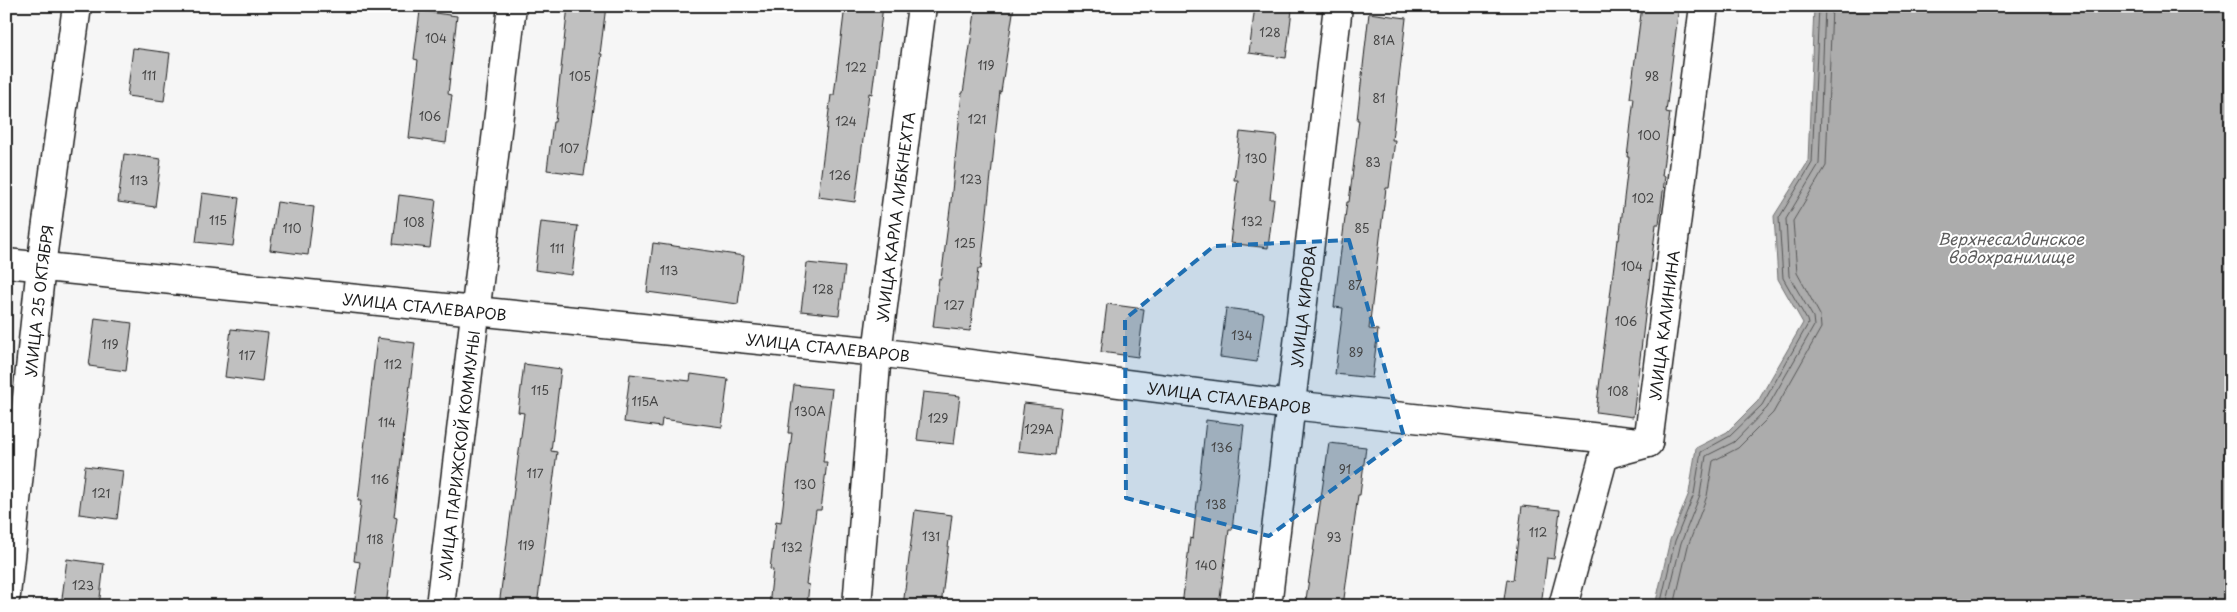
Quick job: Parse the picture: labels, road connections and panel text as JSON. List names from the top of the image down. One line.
{"streets":{"street":["УЛИЦА КАРЛА ЛИБКНЕХТА","УЛИЦА 25 ОКТЯБРЯ","УЛИЦА СТАЛЕВАРОВ","УЛИЦА КИРОВА","УЛИЦА КАЛИНИНА","УЛИЦА ПАРИЖСКОЙ КОММУНЫ"]},"crossings":[["УЛИЦА КАРЛА ЛИБКНЕХТА","УЛИЦА СТАЛЕВАРОВ"],["УЛИЦА 25 ОКТЯБРЯ","УЛИЦА СТАЛЕВАРОВ"],["УЛИЦА СТАЛЕВАРОВ","УЛИЦА КИРОВА"],["УЛИЦА СТАЛЕВАРОВ","УЛИЦА КАЛИНИНА"],["УЛИЦА СТАЛЕВАРОВ","УЛИЦА ПАРИЖСКОЙ КОММУНЫ"]],"water":["Верхнесалдинское водохранилище"],"house_numbers":["128","104","81А","119","122","111","105","98","81","106","121","124","100","107","130","83","126","123","113","102","115","132","108","110","85","125","111","104","113","87","128","127","106","134","119","89","117","112","115","108","115А","130А","129","114","129А","136","91","117","116","130","121","138","112","131","93","118","119","132","140","123"]}
